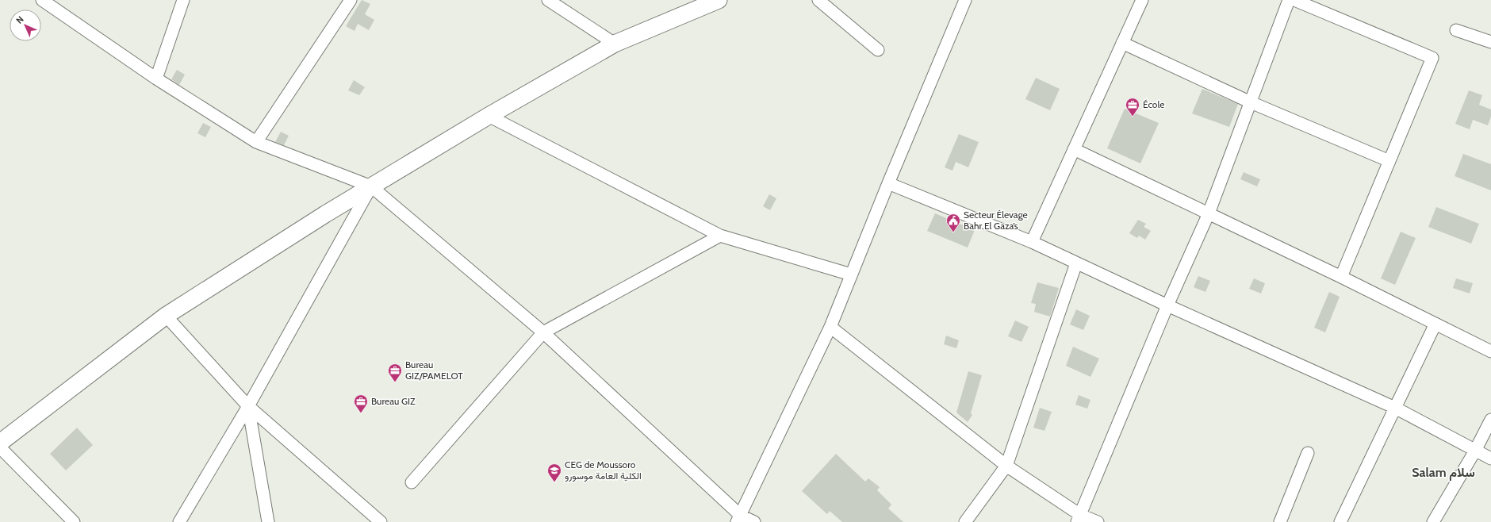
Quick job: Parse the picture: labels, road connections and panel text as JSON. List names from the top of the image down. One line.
{"districts":["Salam سلام"],"places":{"office":["École","Bureau GIZ/PAMELOT","Bureau GIZ"],"public building":["Secteur Élevage Bahr El Gaza’s"],"school or university":["CEG de Moussoro الكلية العامة موسورو"]},"north":"top left"}
